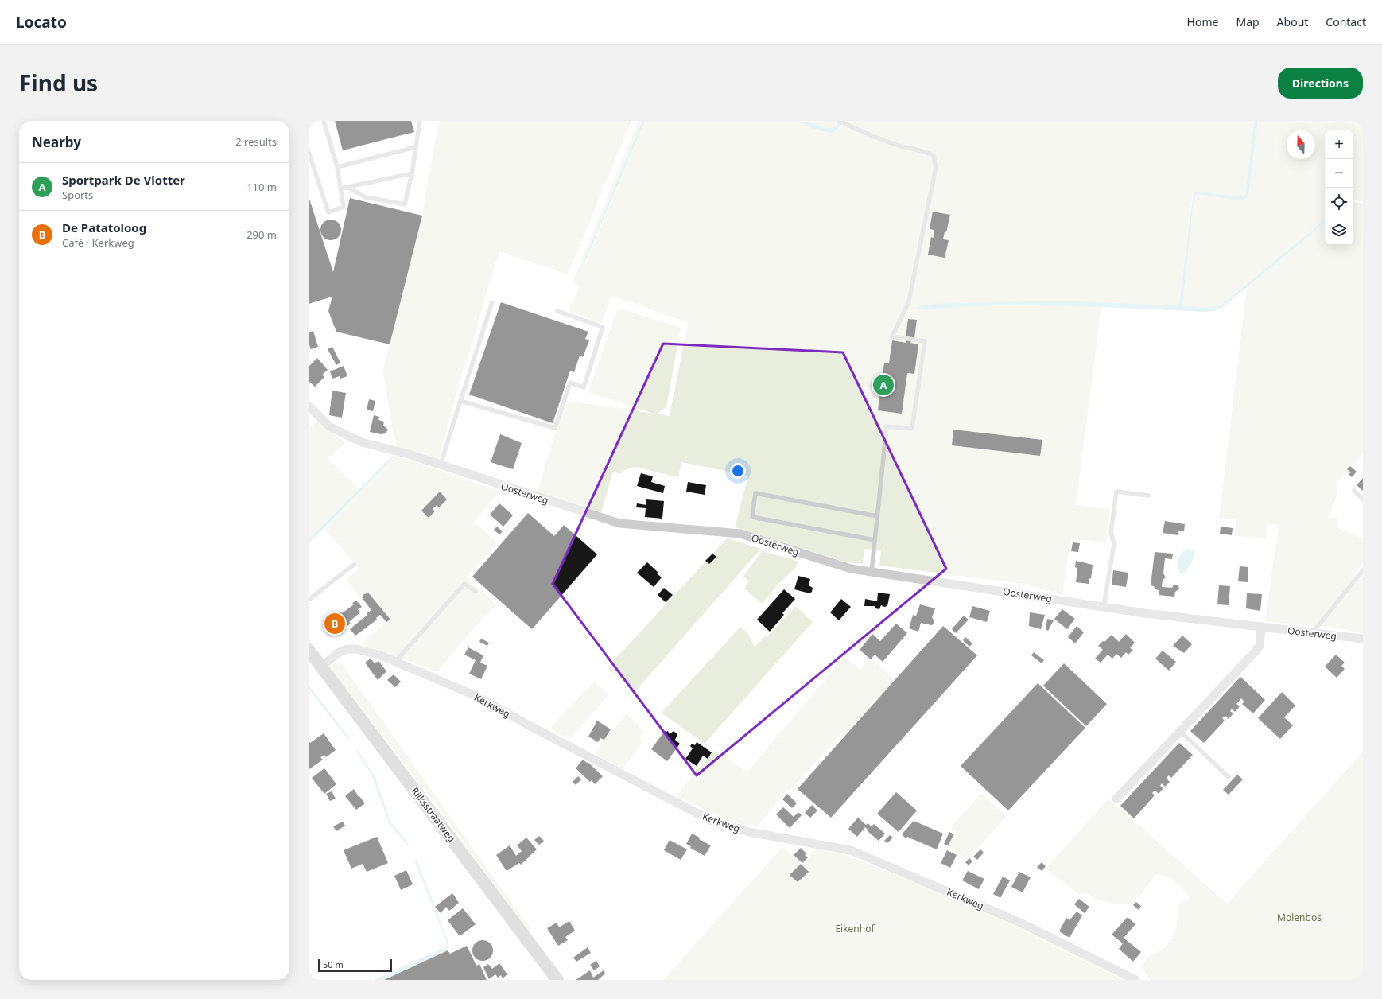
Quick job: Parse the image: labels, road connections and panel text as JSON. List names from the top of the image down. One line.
{"streets":{"main road":["Rijksstraatweg"],"street":["Oosterweg","Kerkweg"]},"crossings":[["Kerkweg","Rijksstraatweg"]],"parks":["Molenbos","Eikenhof"],"scale_bar":"50 m","north":"top","page":{"header":"Locato","nav":["Home","Map","About","Contact"],"title":"Find us","buttons":"Directions","heading":["Nearby","2 results"],"map_buttons":["+","−"],"list":[{"mark":"A","name":"Sportpark De Vlotter","note":"Sports","value":"110 m"},{"mark":"B","name":"De Patatoloog","note":"Café · Kerkweg","value":"290 m"}],"pins":["A","B"],"scale":"50 m"}}
